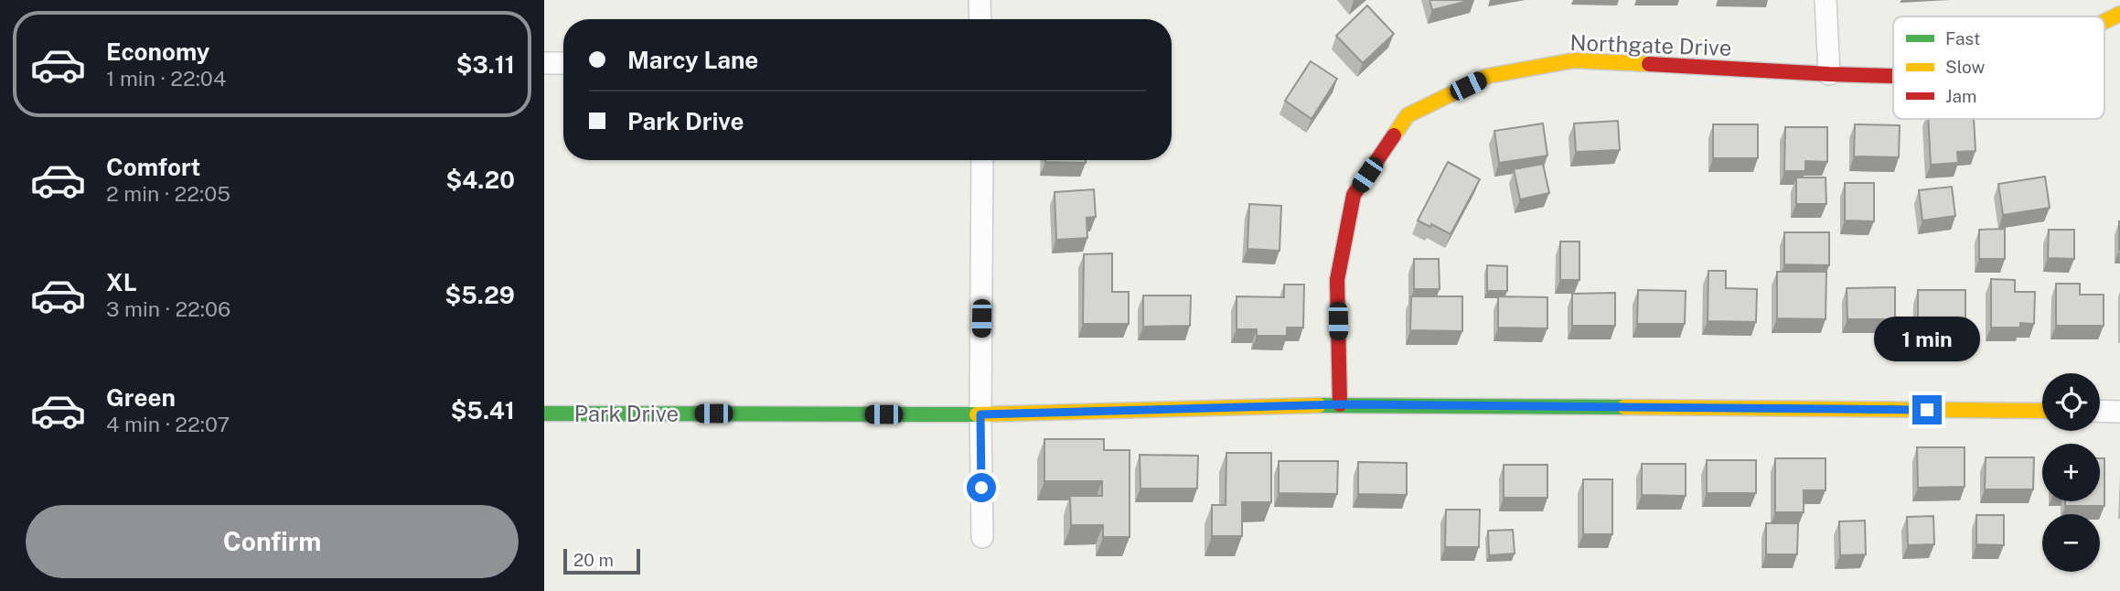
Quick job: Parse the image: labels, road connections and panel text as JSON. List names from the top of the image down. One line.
{"streets":{"street":["Northgate Drive","Park Drive"]},"crossings":[["Northgate Drive","Park Drive"]],"legend":["Fast","Slow","Jam"],"scale_bar":"20 m","page":{"list":[{"name":"Economy","note":"1 min · 22:04","value":"$3.11"},{"name":"Comfort","note":"2 min · 22:05","value":"$4.20"},{"name":"XL","note":"3 min · 22:06","value":"$5.29"},{"name":"Green","note":"4 min · 22:07","value":"$5.41"}],"banner":["Marcy Lane","Park Drive"],"bubble":"1 min","map_buttons":["+","−"],"buttons":"Confirm","scale":"20 m"}}
